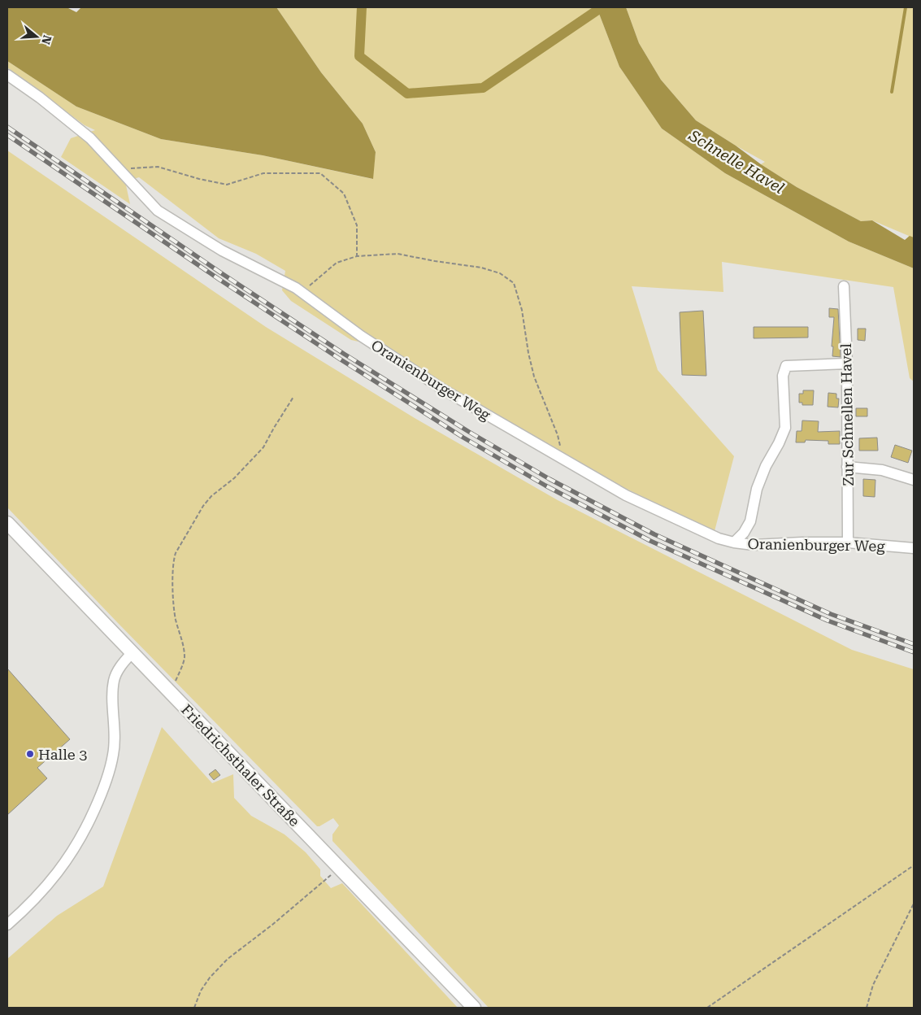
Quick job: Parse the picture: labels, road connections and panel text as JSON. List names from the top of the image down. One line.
{"streets":{"street":["Oranienburger Weg","Zur Schnellen Havel","Friedrichsthaler Straße"]},"crossings":[["Oranienburger Weg","Zur Schnellen Havel"]],"water":["Schnelle Havel"],"places":["Halle 3"],"north":"right"}
